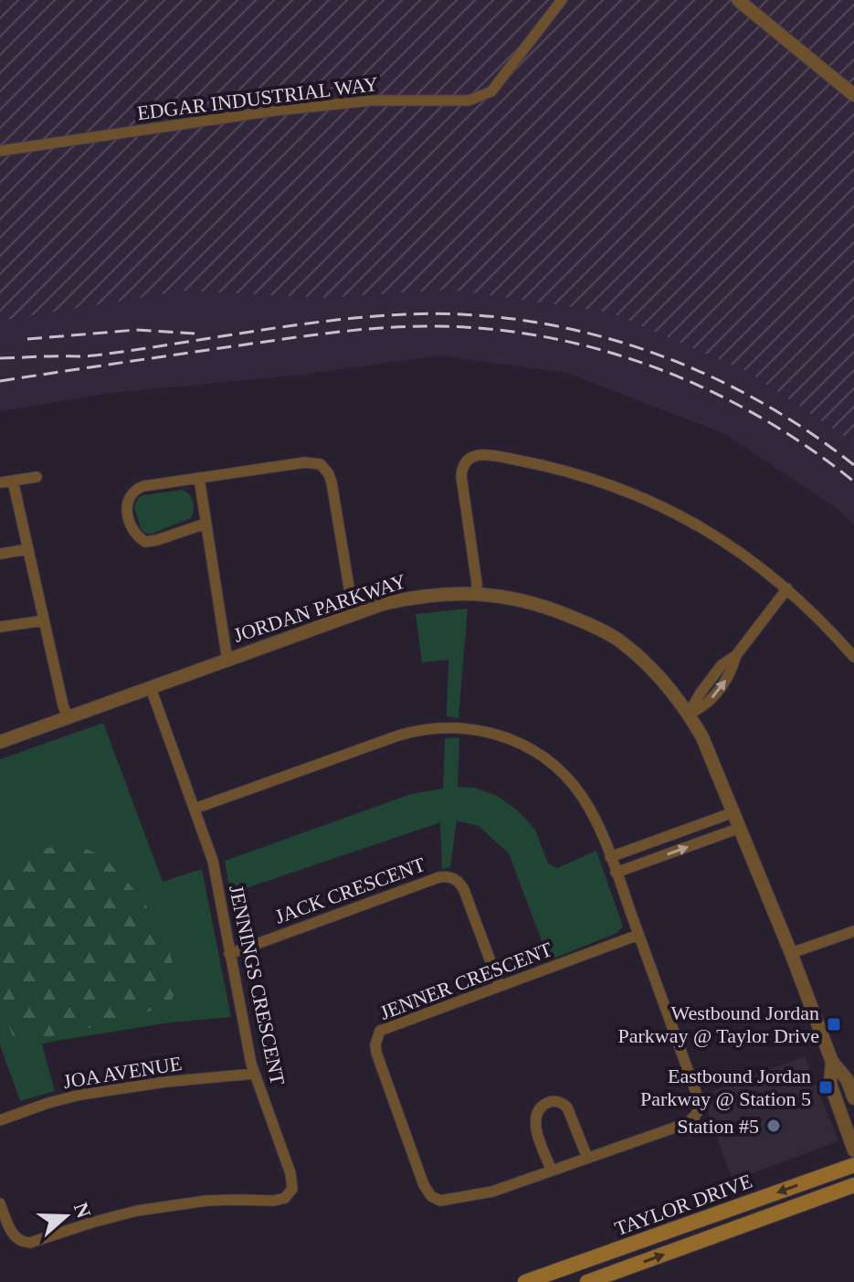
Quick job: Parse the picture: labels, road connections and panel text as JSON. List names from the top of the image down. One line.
{"streets":{"main road":["TAYLOR DRIVE"],"street":["EDGAR INDUSTRIAL WAY","JORDAN PARKWAY","JACK CRESCENT","JENNER CRESCENT","JENNINGS CRESCENT","JOA AVENUE"]},"crossings":[["JORDAN PARKWAY","JENNINGS CRESCENT"],["JACK CRESCENT","JENNER CRESCENT"],["JACK CRESCENT","JENNINGS CRESCENT"],["JENNER CRESCENT","JENNINGS CRESCENT"],["JENNINGS CRESCENT","JOA AVENUE"]],"places":{"transit":["Westbound Jordan Parkway @ Taylor Drive","Eastbound Jordan Parkway @ Station 5"],"other":["Station #5"]},"north":"right"}
